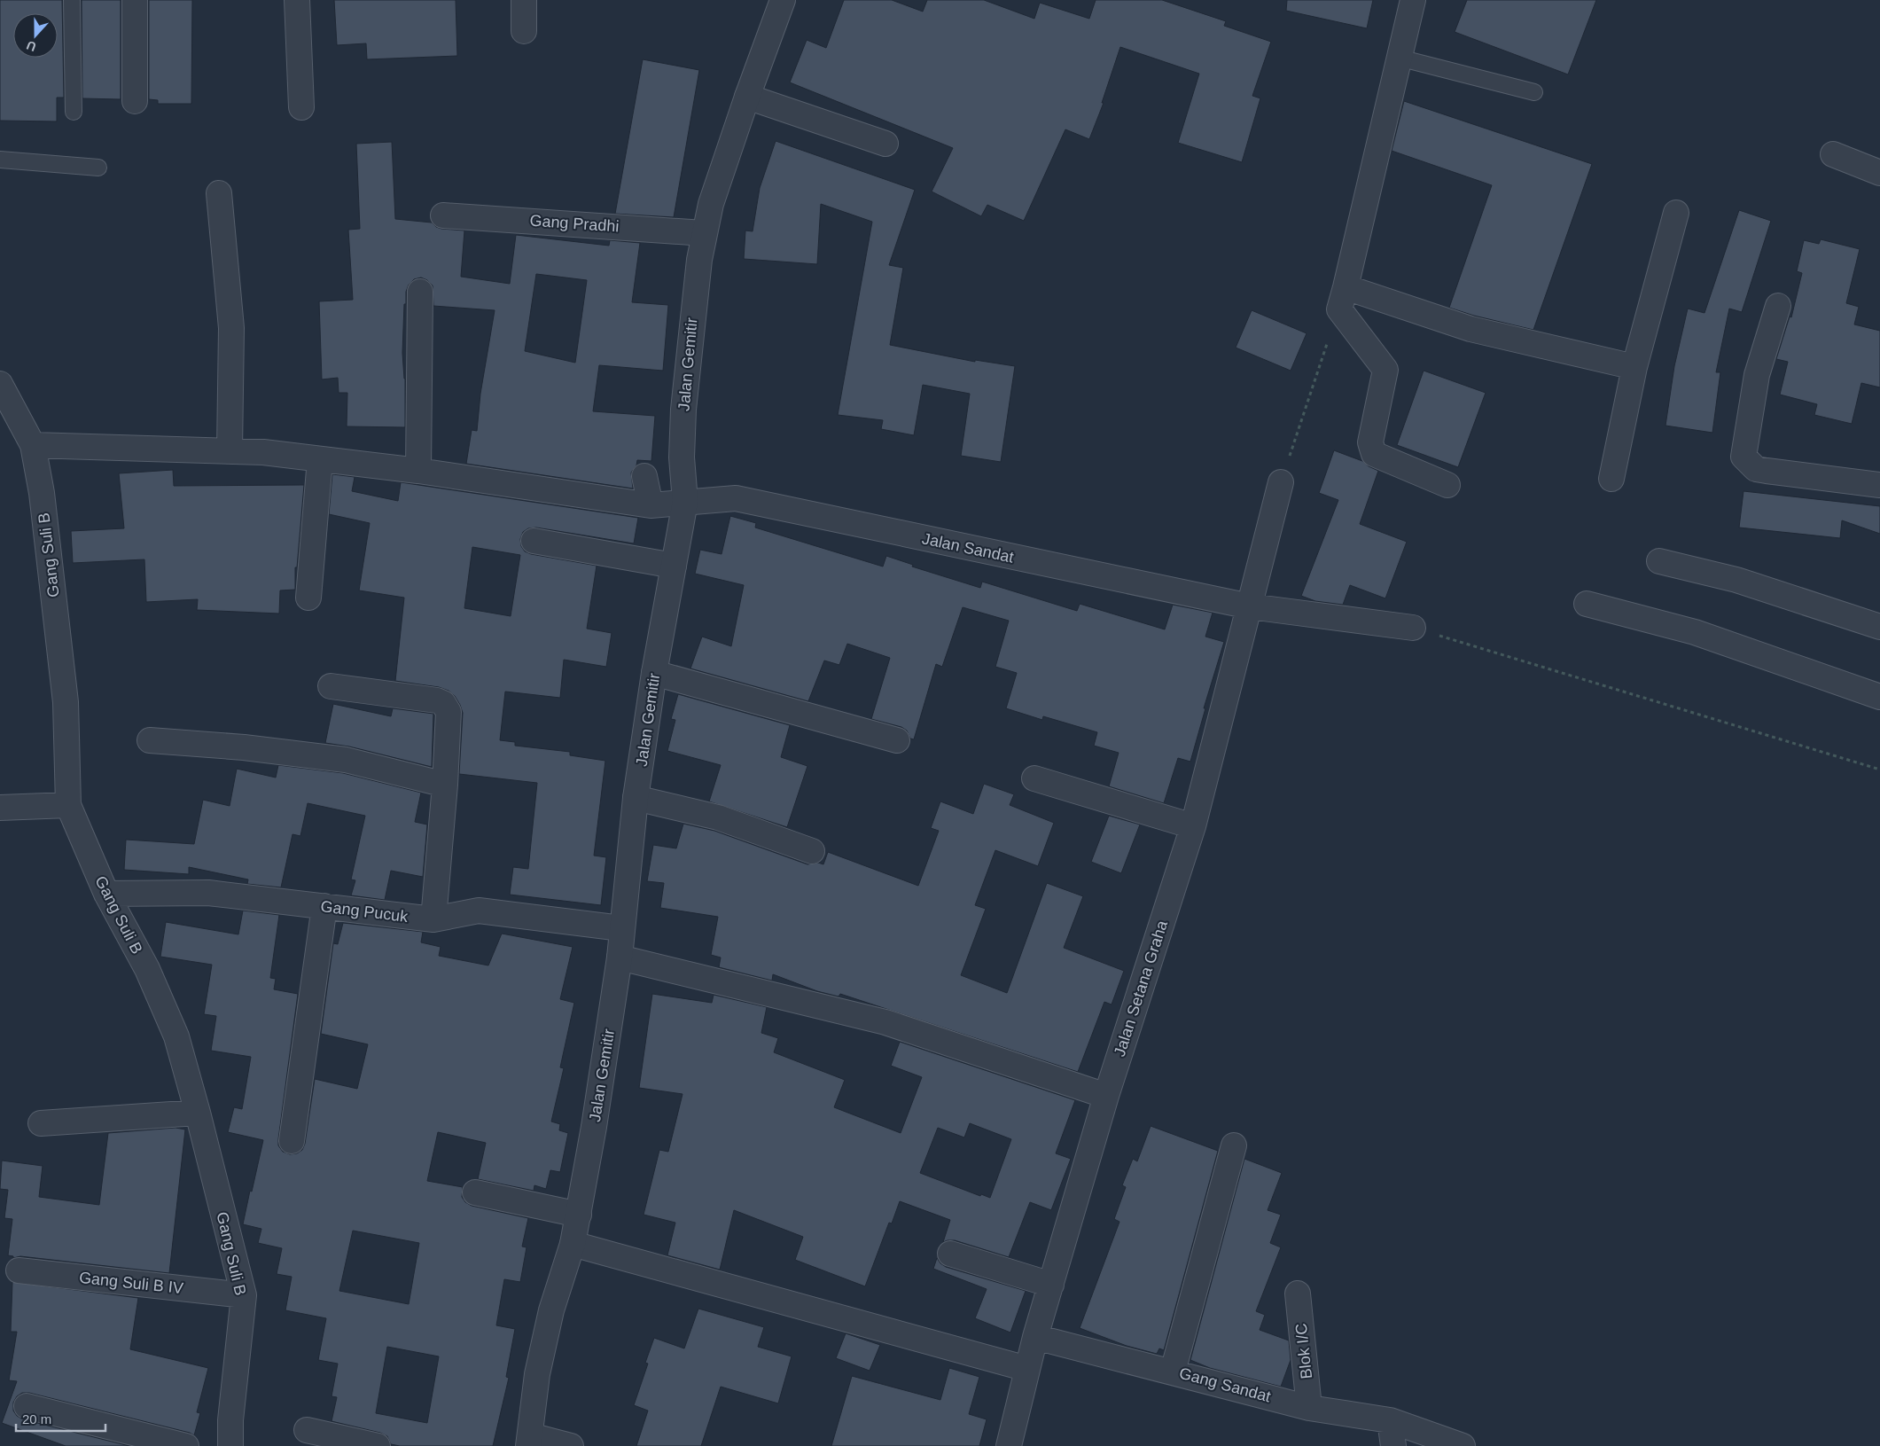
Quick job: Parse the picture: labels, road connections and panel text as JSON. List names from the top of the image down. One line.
{"streets":{"street":["Gang Pradhi","Jalan Gemitir","Jalan Sandat","Gang Suli B","Gang Pucuk","Jalan Setana Graha","Gang Suli B IV","Blok I/C","Gang Sandat"]},"crossings":[["Gang Pradhi","Jalan Gemitir"],["Jalan Gemitir","Jalan Sandat"],["Jalan Gemitir","Gang Pucuk"],["Jalan Sandat","Gang Suli B"],["Jalan Sandat","Jalan Setana Graha"],["Gang Suli B","Gang Pucuk"],["Gang Suli B","Gang Suli B IV"],["Jalan Setana Graha","Gang Sandat"],["Blok I/C","Gang Sandat"]],"scale_bar":"20 m","north":"bottom"}
